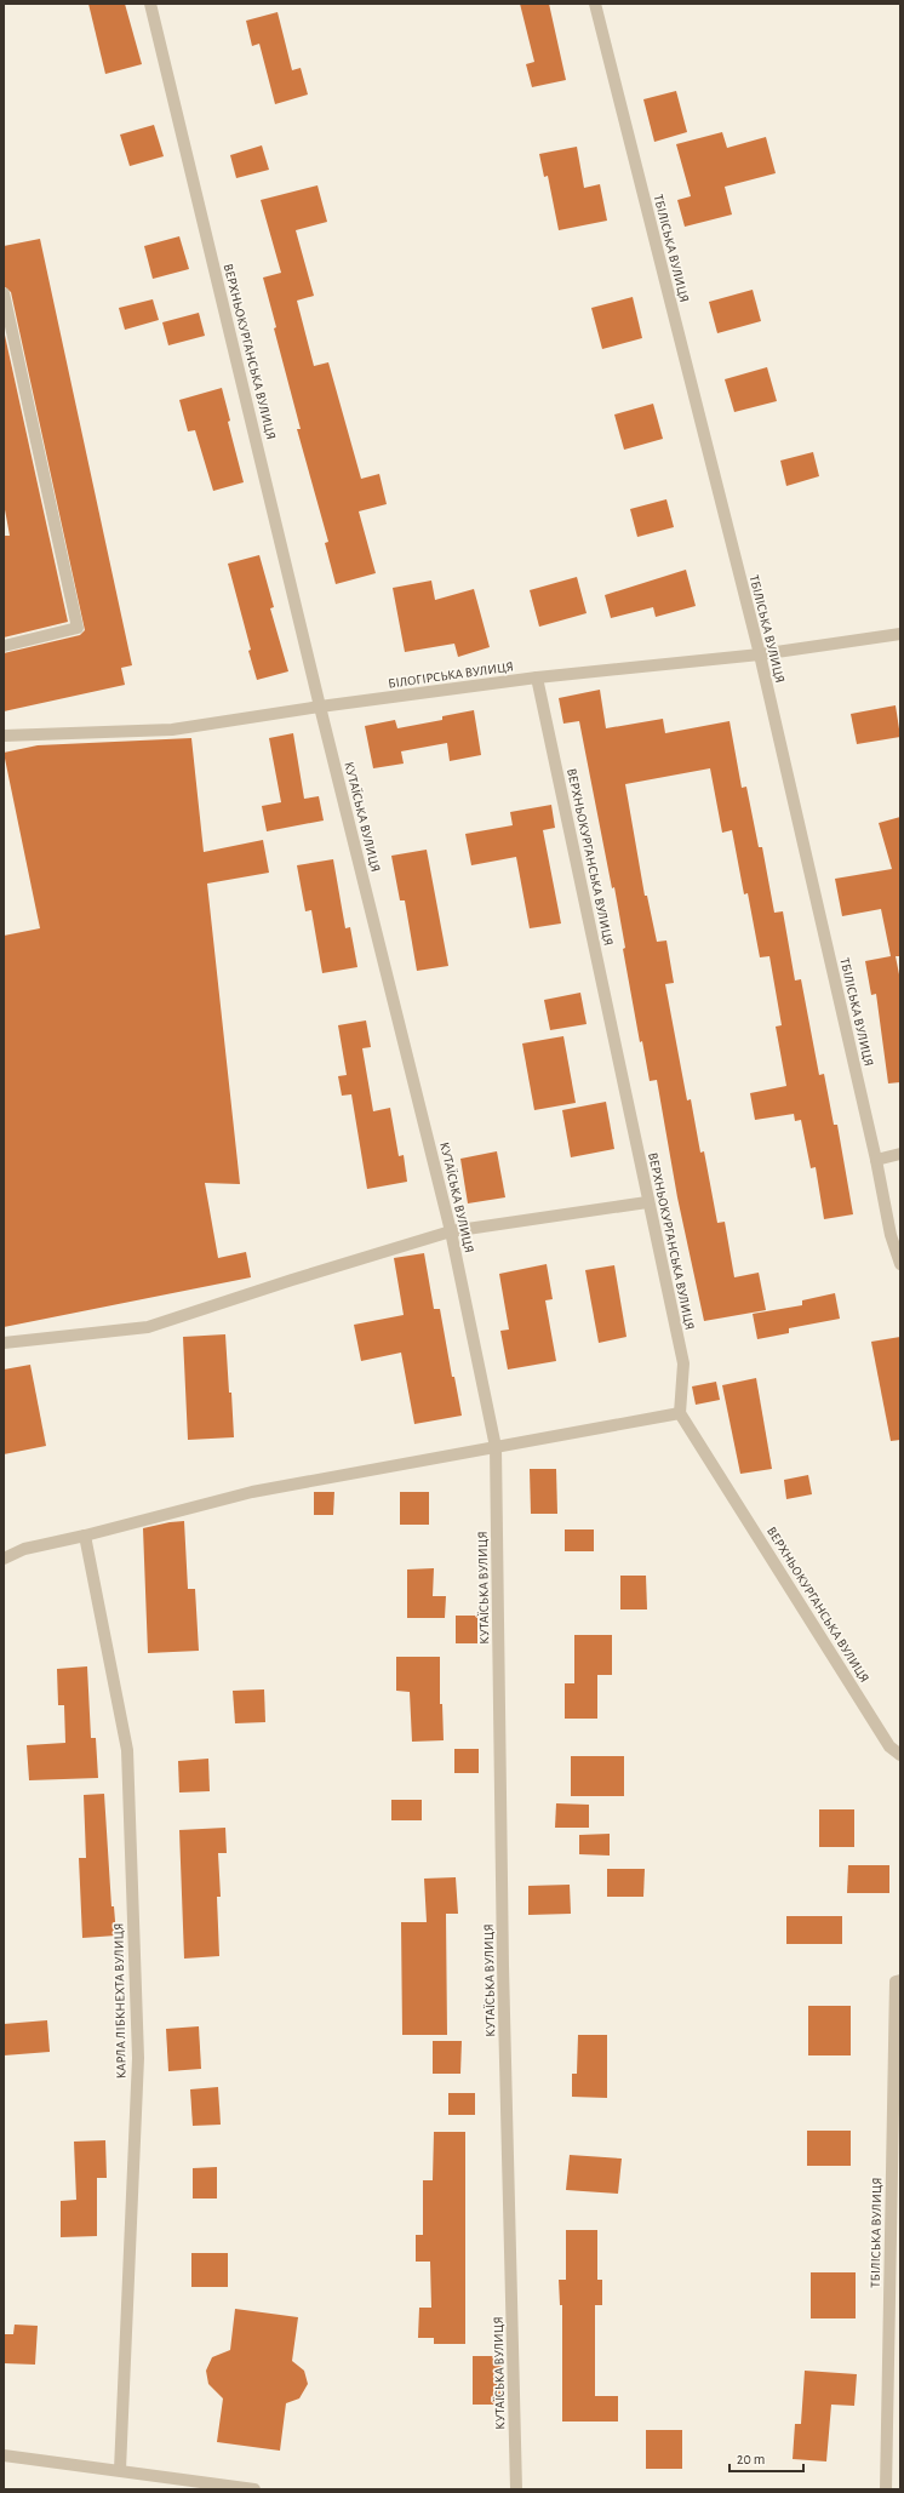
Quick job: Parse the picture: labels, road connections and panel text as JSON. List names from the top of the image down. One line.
{"streets":{"street":["ТБІЛІСЬКА ВУЛИЦЯ","ВЕРХНЬОКУРГАНСЬКА ВУЛИЦЯ","БІЛОГІРСЬКА ВУЛИЦЯ","КУТАЇСЬКА ВУЛИЦЯ","КАРЛА ЛІБКНЕХТА ВУЛИЦЯ"]},"crossings":[["ТБІЛІСЬКА ВУЛИЦЯ","БІЛОГІРСЬКА ВУЛИЦЯ"],["ВЕРХНЬОКУРГАНСЬКА ВУЛИЦЯ","БІЛОГІРСЬКА ВУЛИЦЯ"],["ВЕРХНЬОКУРГАНСЬКА ВУЛИЦЯ","КУТАЇСЬКА ВУЛИЦЯ"],["БІЛОГІРСЬКА ВУЛИЦЯ","КУТАЇСЬКА ВУЛИЦЯ"]],"scale_bar":"20 m"}
